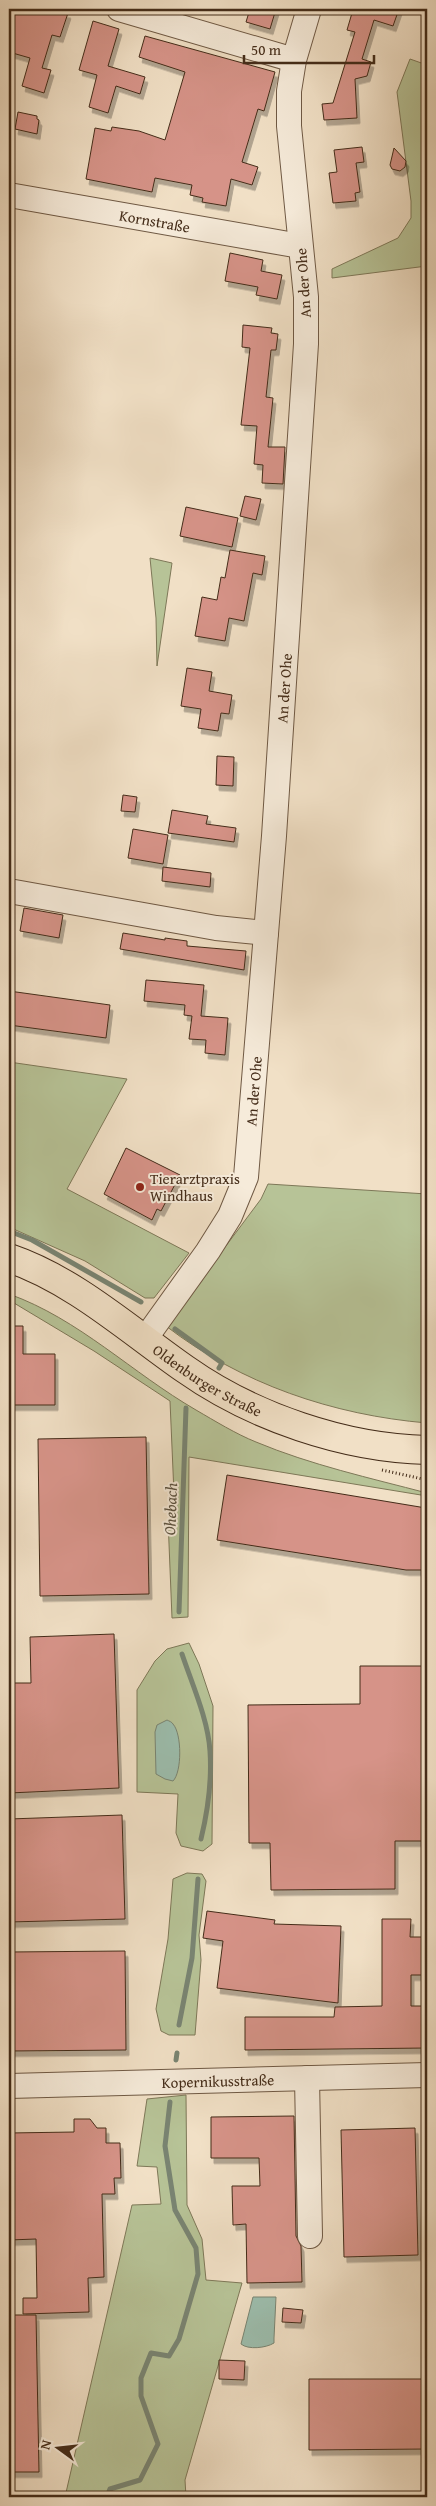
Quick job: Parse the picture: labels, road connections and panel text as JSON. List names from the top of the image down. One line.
{"streets":{"main road":["Oldenburger Straße"],"street":["Kornstraße","An der Ohe","Kopernikusstraße"]},"crossings":[["Kornstraße","An der Ohe"],["An der Ohe","Oldenburger Straße"]],"water":["Ohebach"],"places":["Tierarztpraxis Windhaus"],"scale_bar":"50 m","north":"left"}
